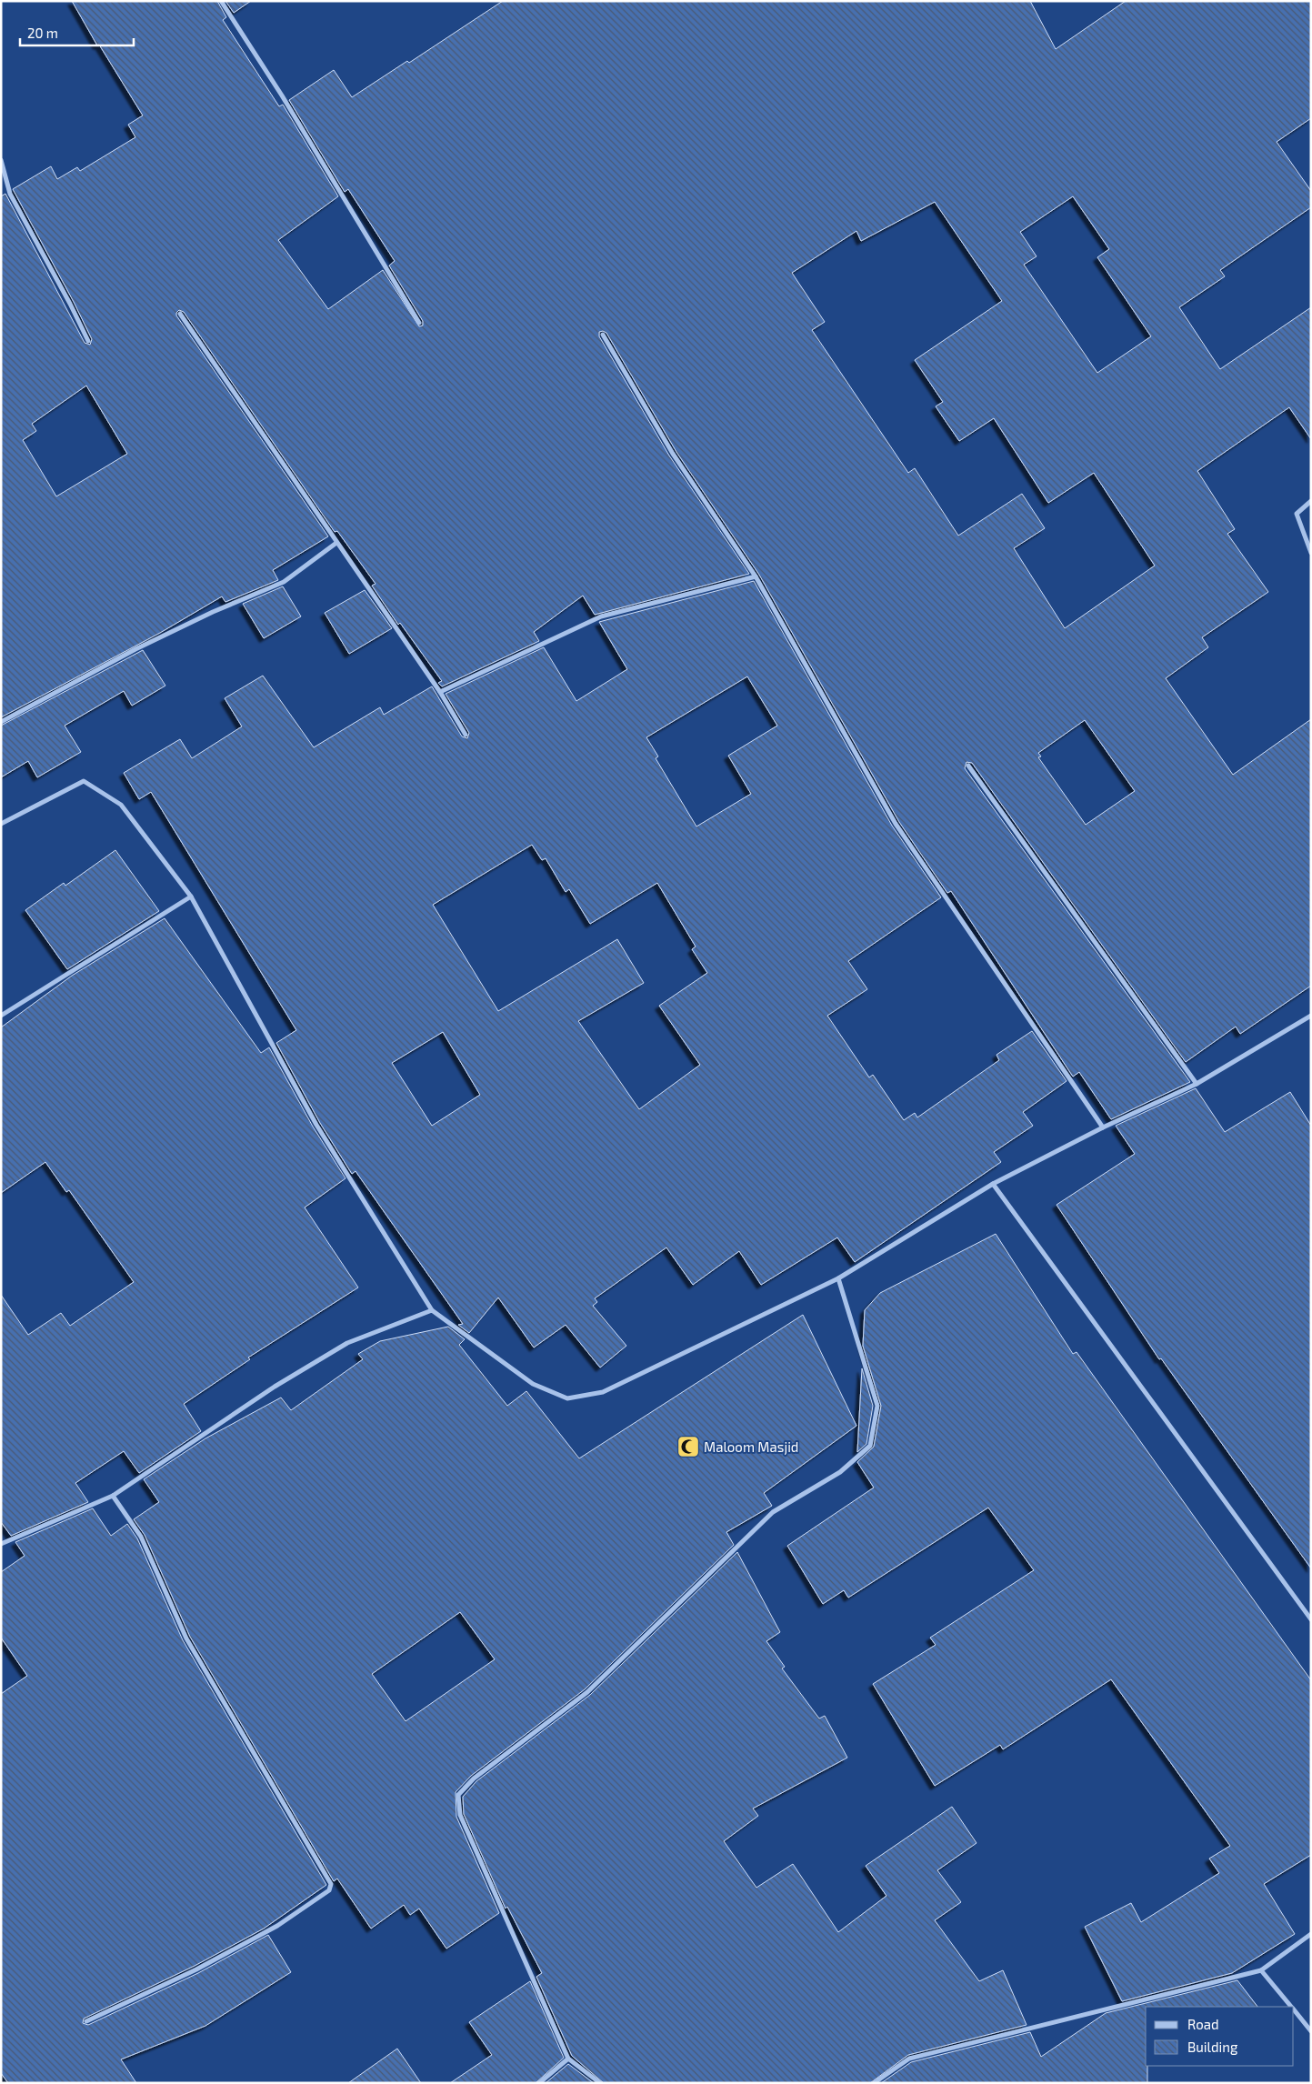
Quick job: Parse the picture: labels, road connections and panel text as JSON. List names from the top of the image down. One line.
{"places":{"mosque":["Maloom Masjid"]},"legend":["Road","Building"],"scale_bar":"20 m"}
